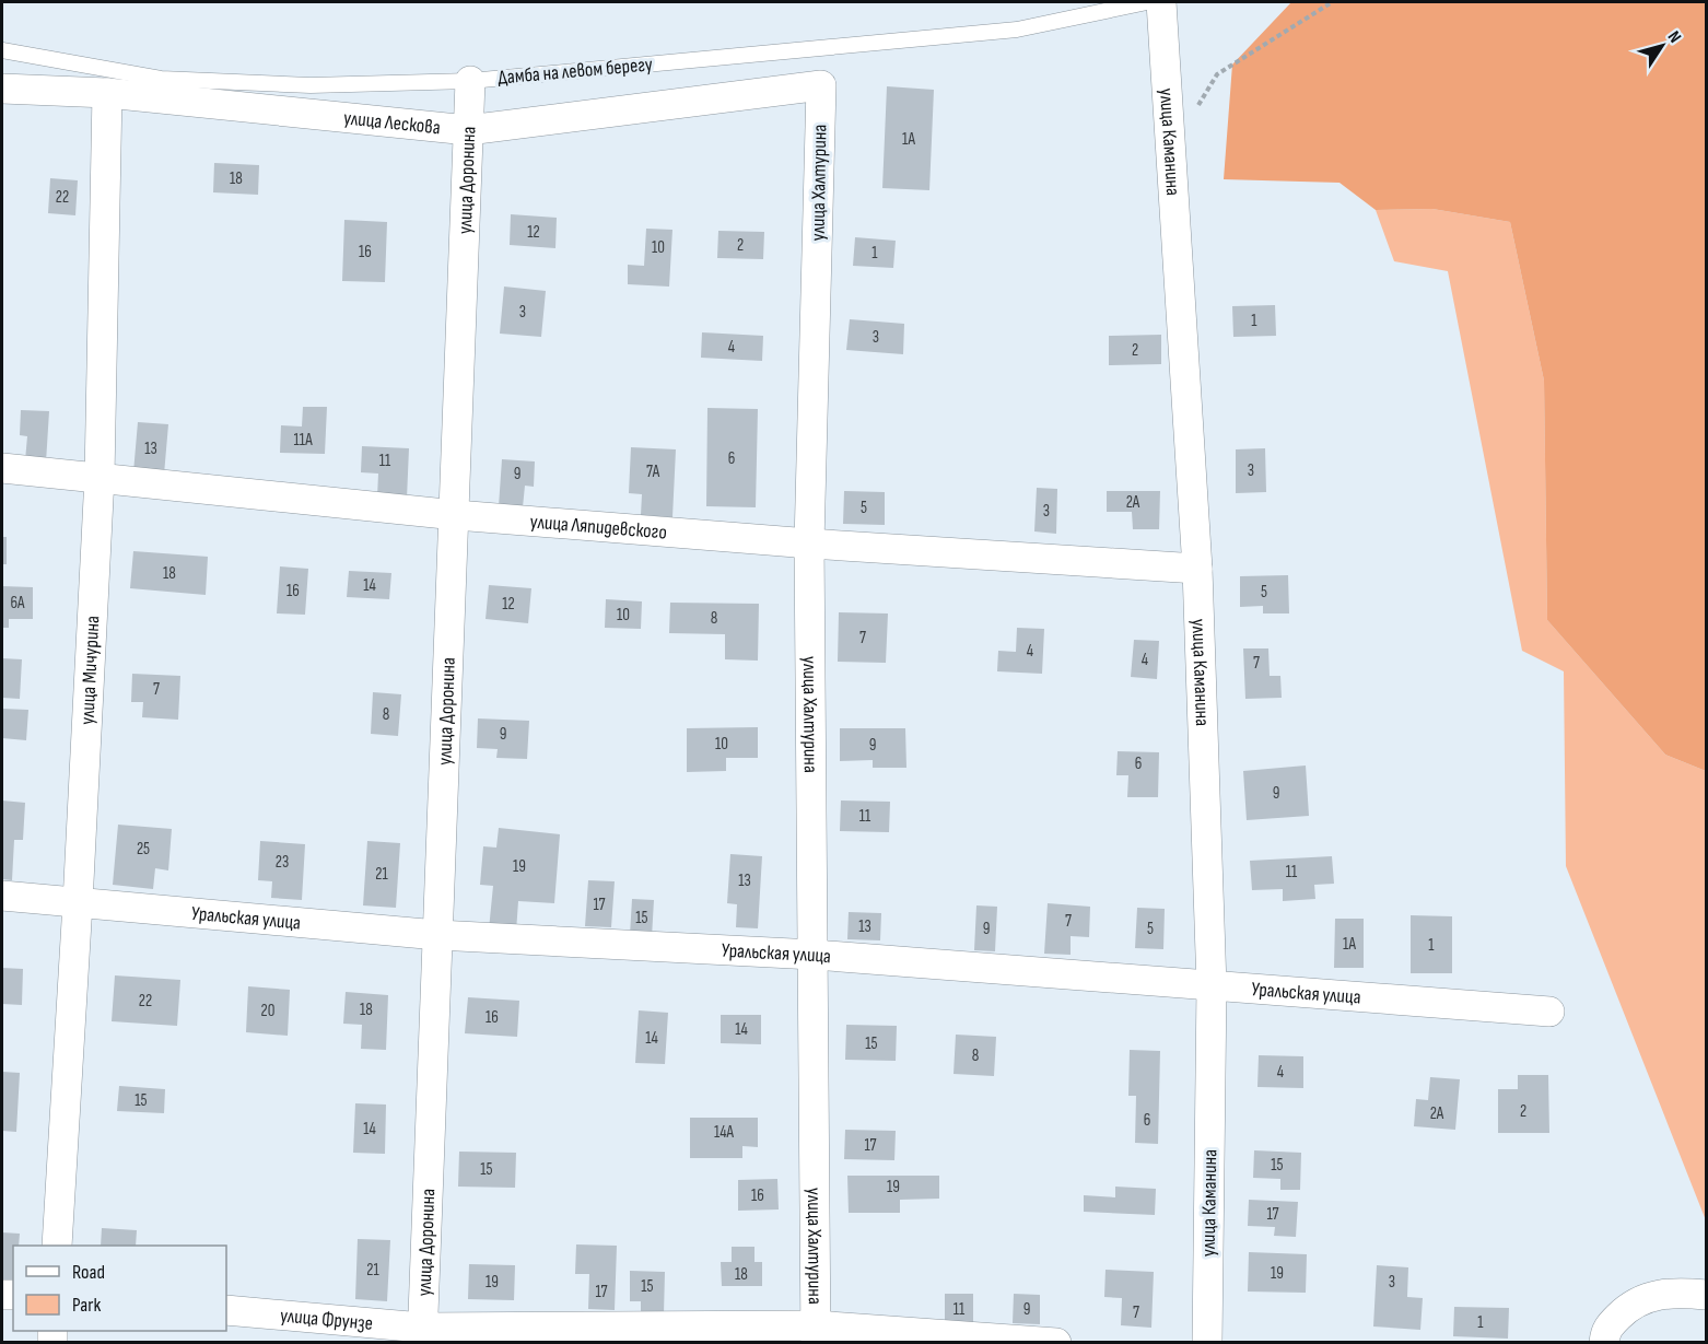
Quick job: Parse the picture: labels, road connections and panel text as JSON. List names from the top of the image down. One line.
{"streets":{"street":["улица Лескова","улица Каманина","улица Доронина","улица Халтурина","улица Ляпидевского","улица Мичурина","Уральская улица","улица Фрунзе"],"lane":["Дамба на левом берегу"]},"crossings":[["Дамба на левом берегу","улица Доронина"],["улица Лескова","улица Доронина"],["улица Лескова","улица Халтурина"],["улица Лескова","улица Мичурина"],["улица Каманина","улица Ляпидевского"],["улица Каманина","Уральская улица"],["улица Доронина","улица Ляпидевского"],["улица Доронина","Уральская улица"],["улица Доронина","улица Фрунзе"],["улица Халтурина","улица Ляпидевского"],["улица Халтурина","Уральская улица"],["улица Халтурина","улица Фрунзе"],["улица Ляпидевского","улица Мичурина"],["улица Мичурина","Уральская улица"]],"house_numbers":["1А","18","22","12","2","10","16","1","3","1","3","4","2","11А","13","6","11","3","7А","9","2А","5","3","18","14","16","5","6А","12","10","8","7","4","4","7","7","8","9","10","9","6","9","11","25","23","19","11","21","13","17","15","7","13","9","5","1А","1","22","18","20","16","14","14","15","8","4","15","2","2А","6","14","14А","17","15","15","19","16","17","21","19","18","19","3","15","17","11","9","7","1"],"legend":["Road","Park"],"north":"top right"}
